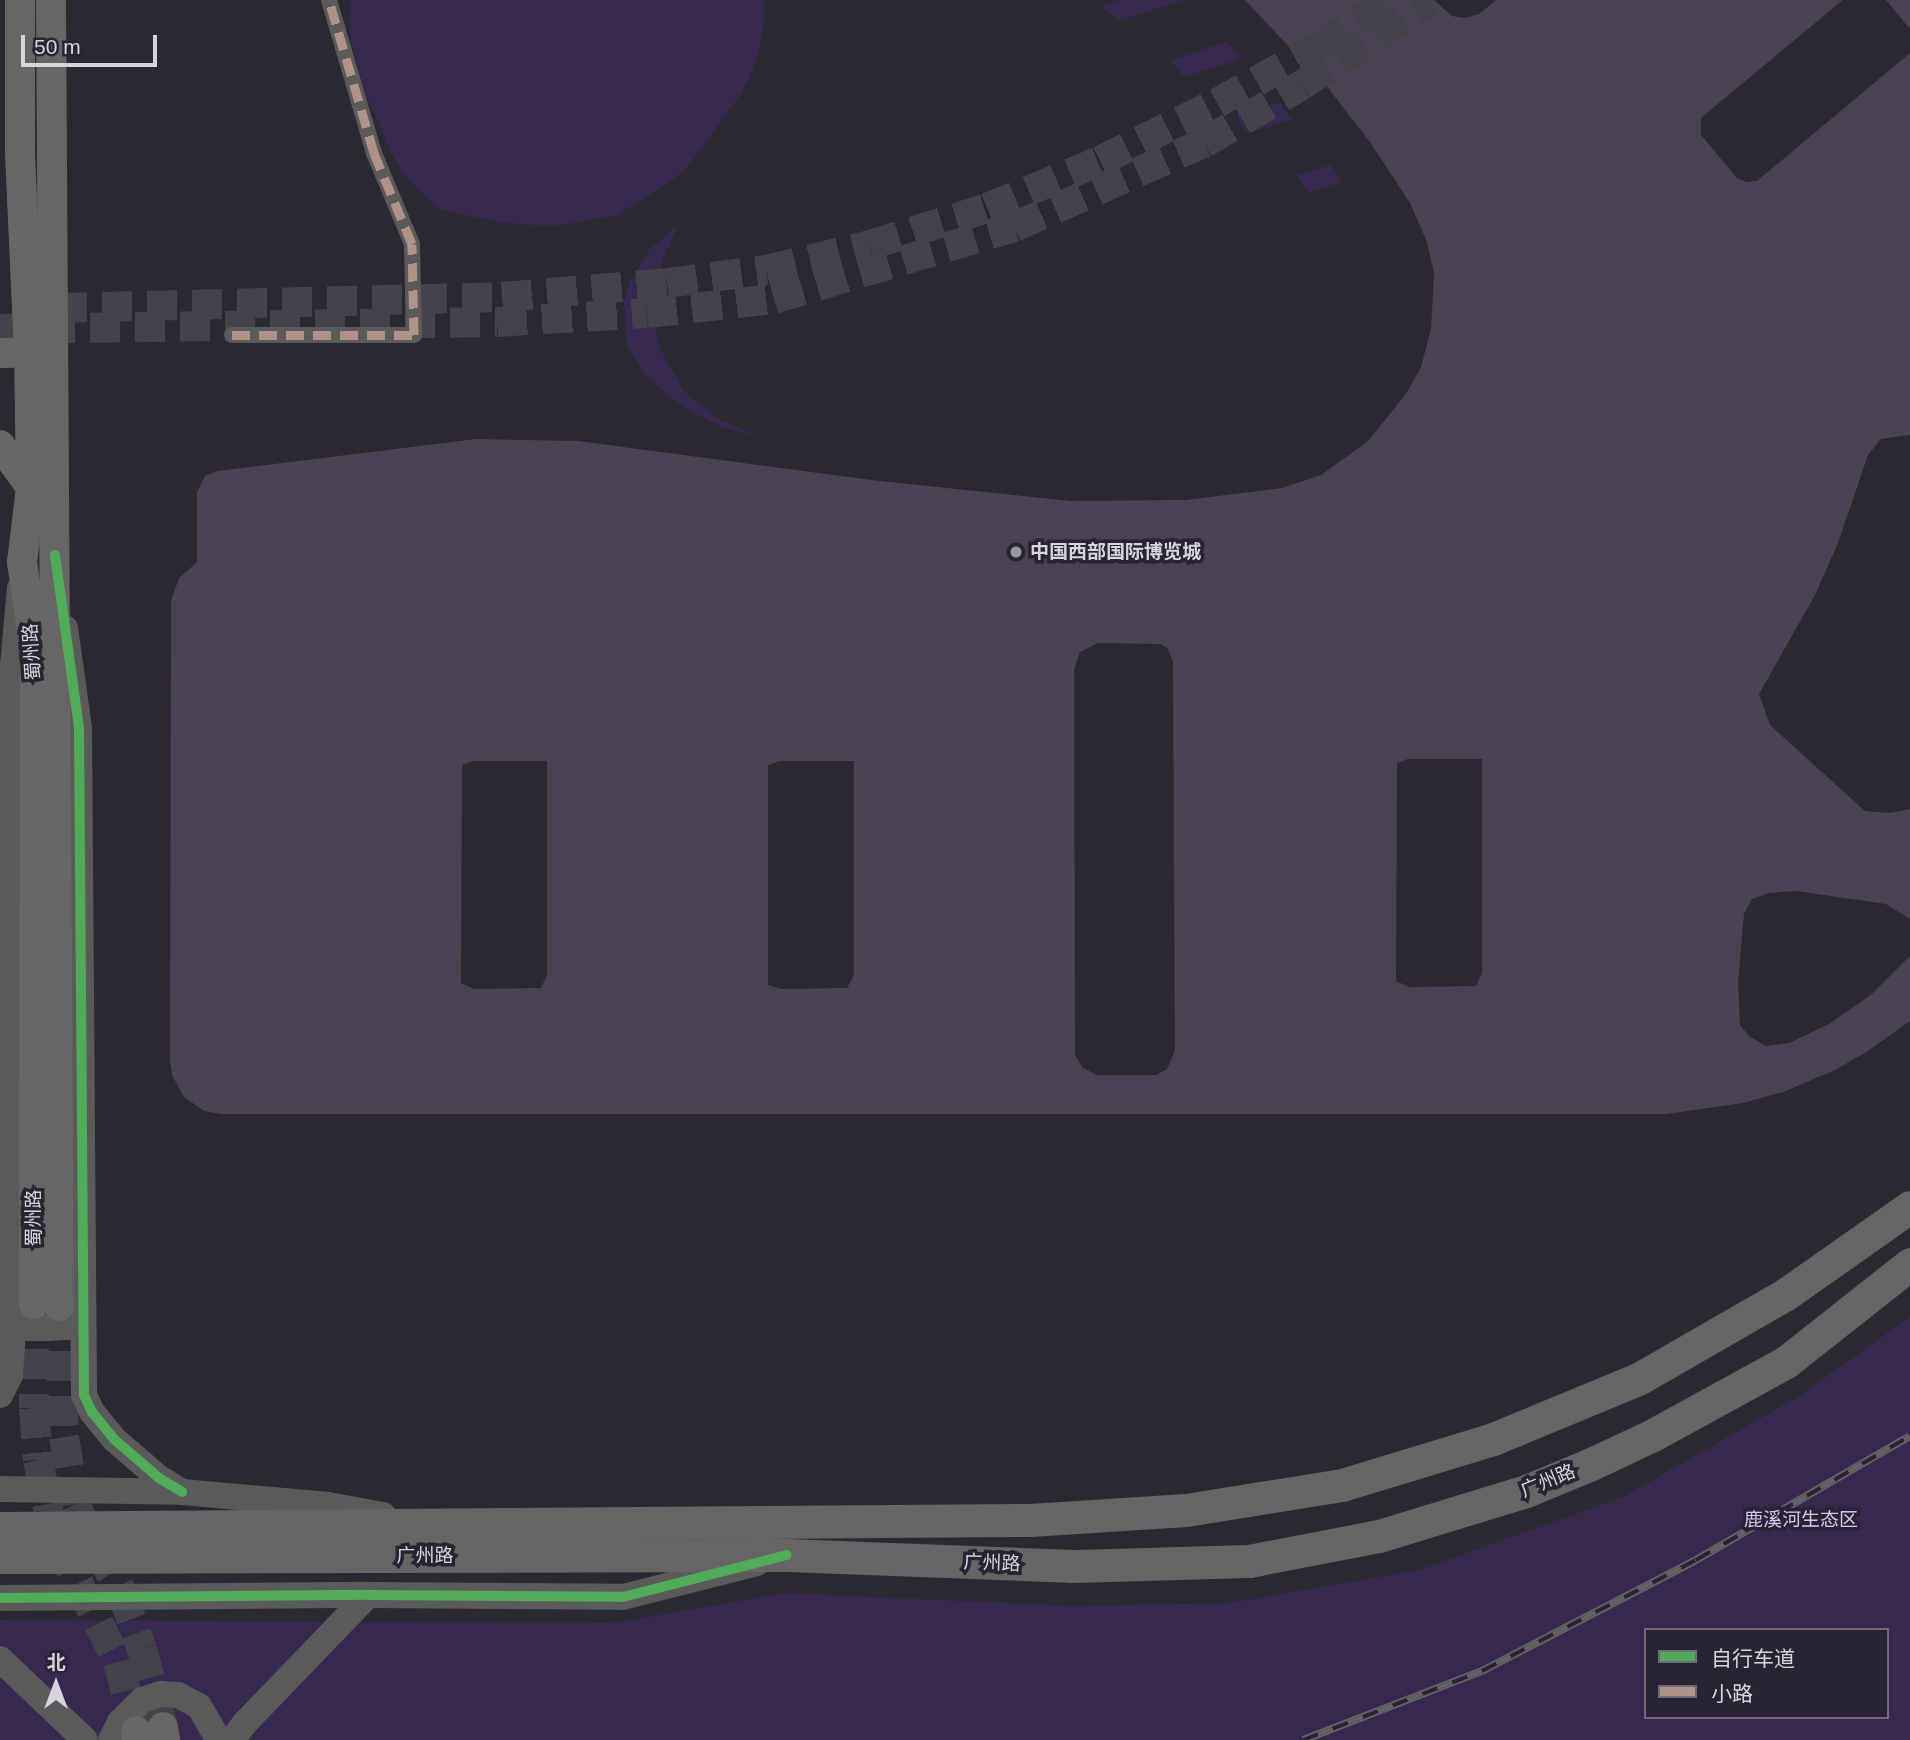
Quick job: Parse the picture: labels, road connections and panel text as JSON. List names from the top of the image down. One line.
{"streets":{"main road":["蜀州路","广州路"]},"parks":["鹿溪河生态区"],"places":["中国西部国际博览城"],"legend":["自行车道","小路"],"scale_bar":"50 m","north":"top"}
